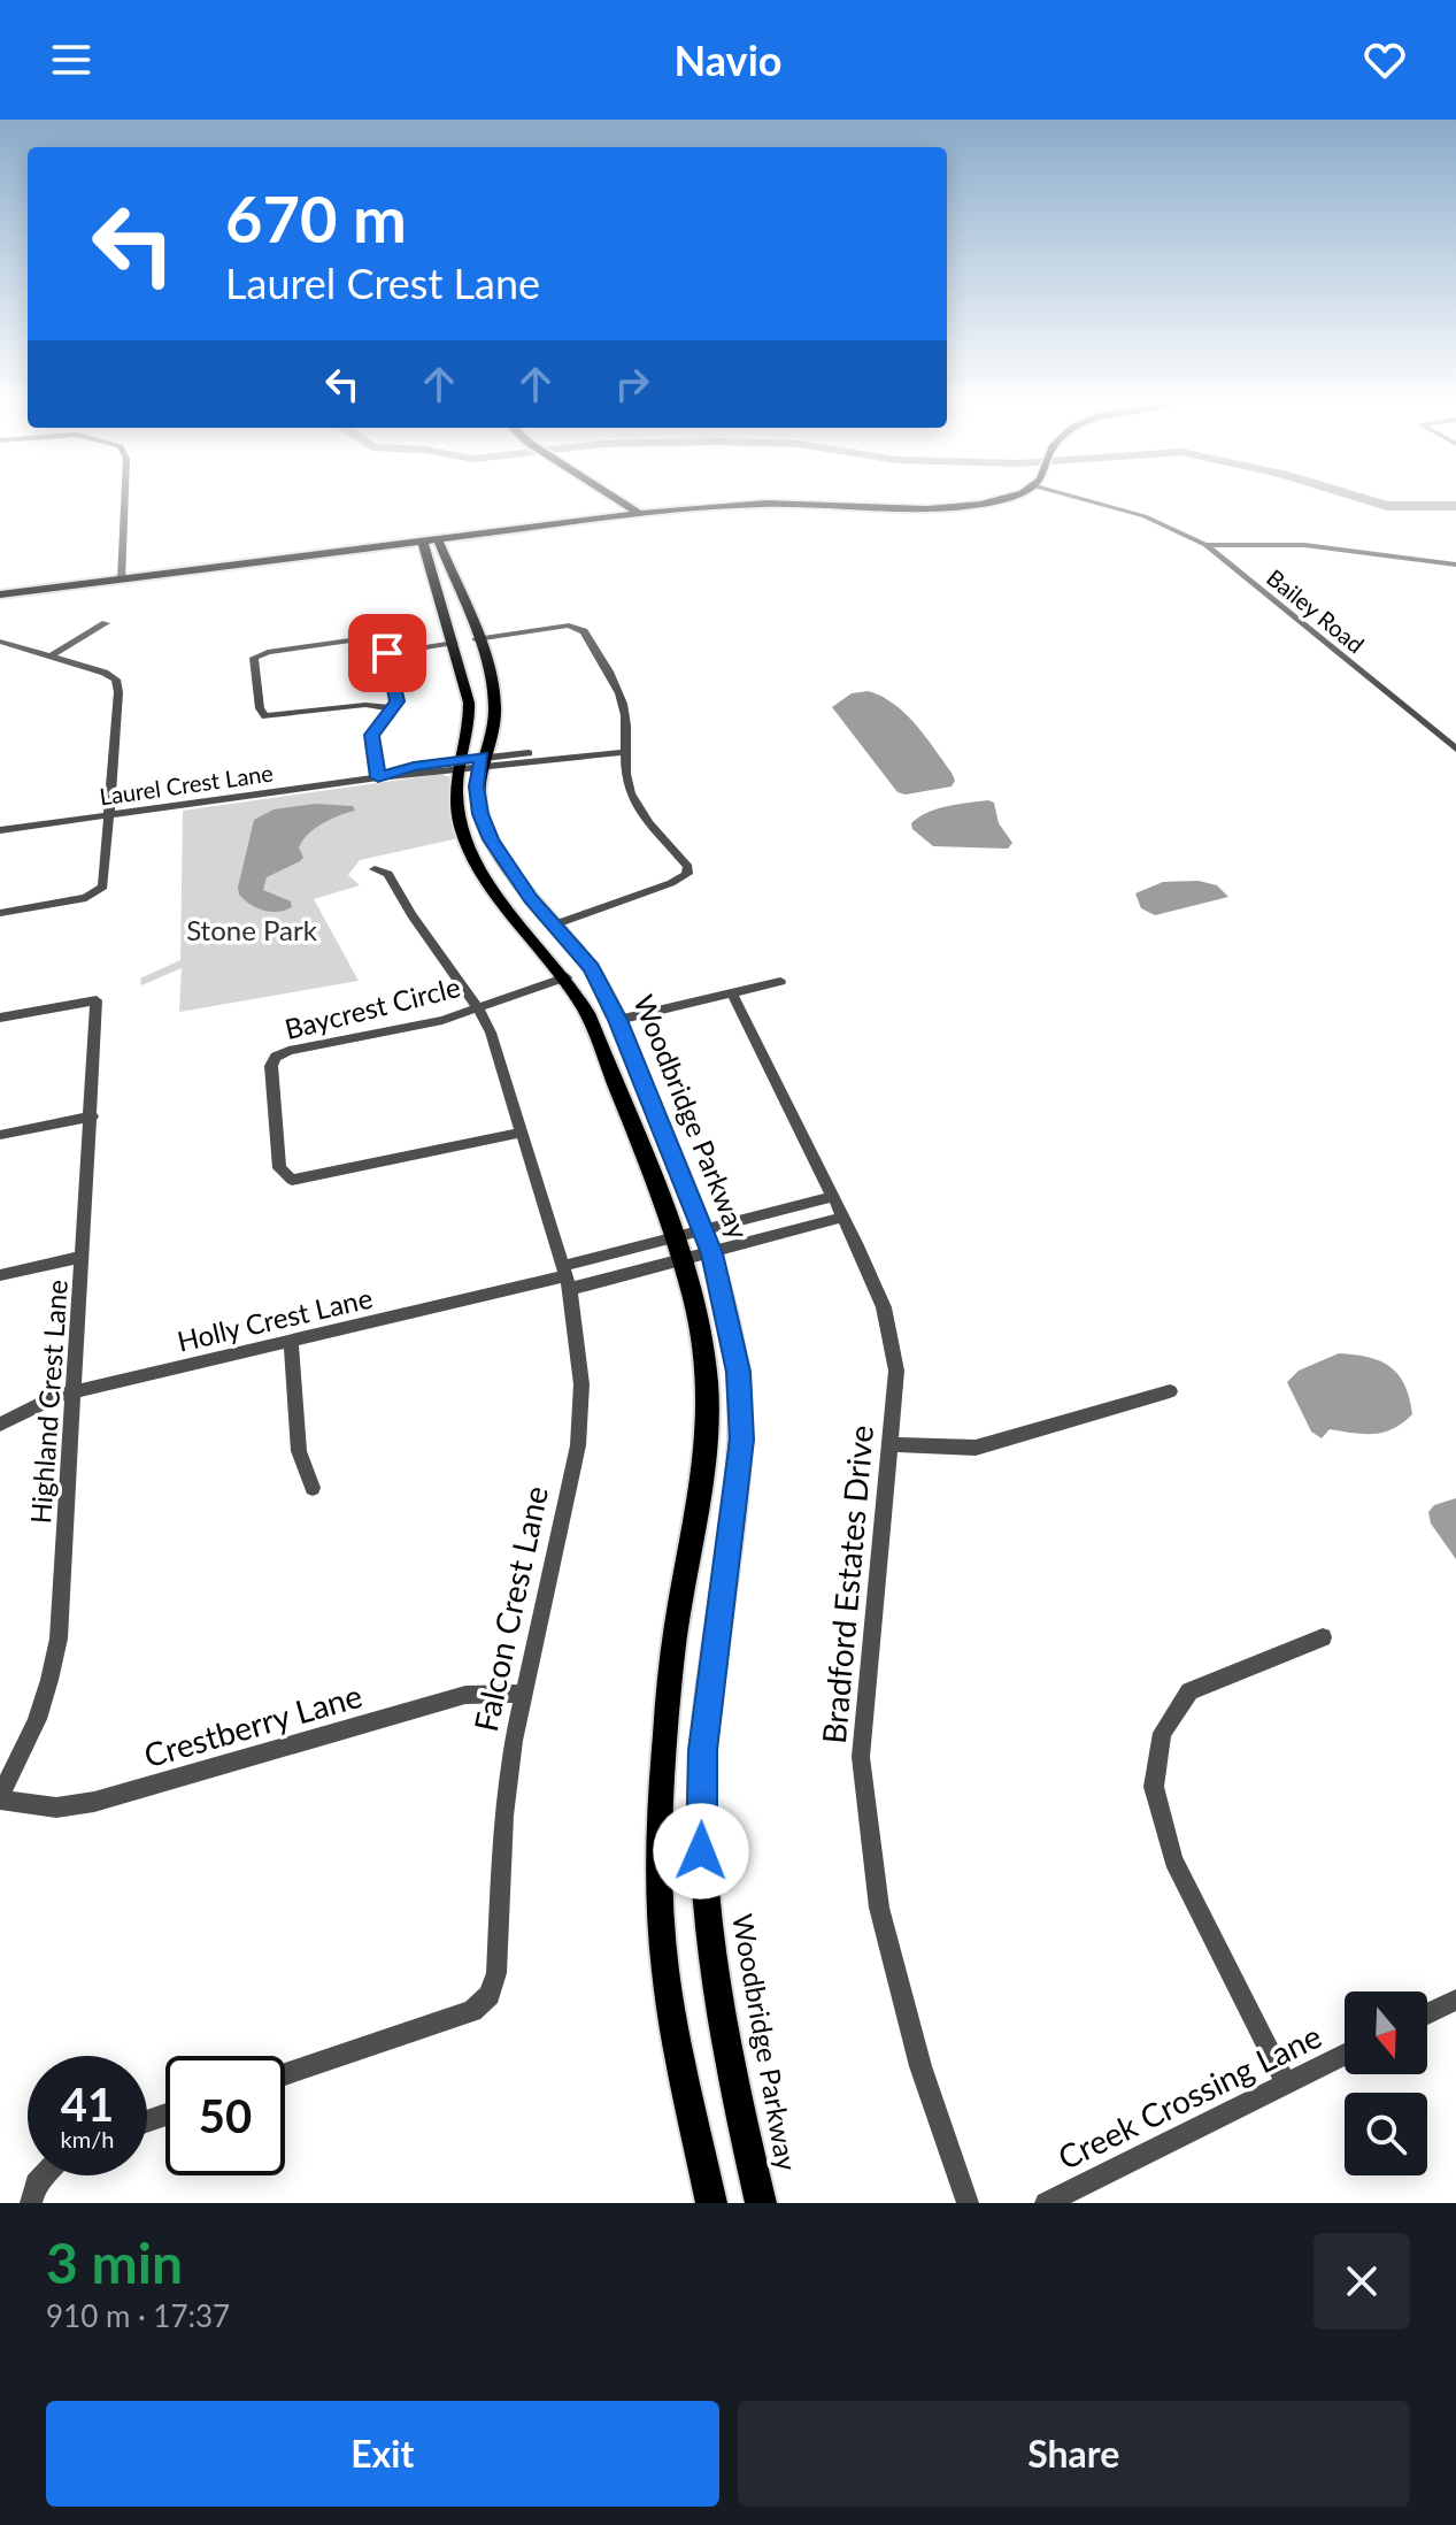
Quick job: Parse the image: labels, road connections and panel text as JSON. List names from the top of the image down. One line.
{"streets":{"main road":["Woodbridge Parkway"],"street":["Bailey Road","Laurel Crest Lane","Baycrest Circle","Holly Crest Lane","Highland Crest Lane","Bradford Estates Drive","Falcon Crest Lane","Crestberry Lane","Creek Crossing Lane"]},"crossings":[["Laurel Crest Lane","Woodbridge Parkway"],["Baycrest Circle","Falcon Crest Lane"],["Woodbridge Parkway","Holly Crest Lane"],["Holly Crest Lane","Highland Crest Lane"],["Holly Crest Lane","Bradford Estates Drive"],["Holly Crest Lane","Falcon Crest Lane"],["Highland Crest Lane","Crestberry Lane"],["Falcon Crest Lane","Crestberry Lane"]],"parks":["Stone Park"],"north":"bottom","page":{"header":"Navio","turn":["670 m","Laurel Crest Lane"],"speed":"41 km/h","limit":"50","heading":["3 min","910 m · 17:37"],"buttons":["Exit","Share"]}}
